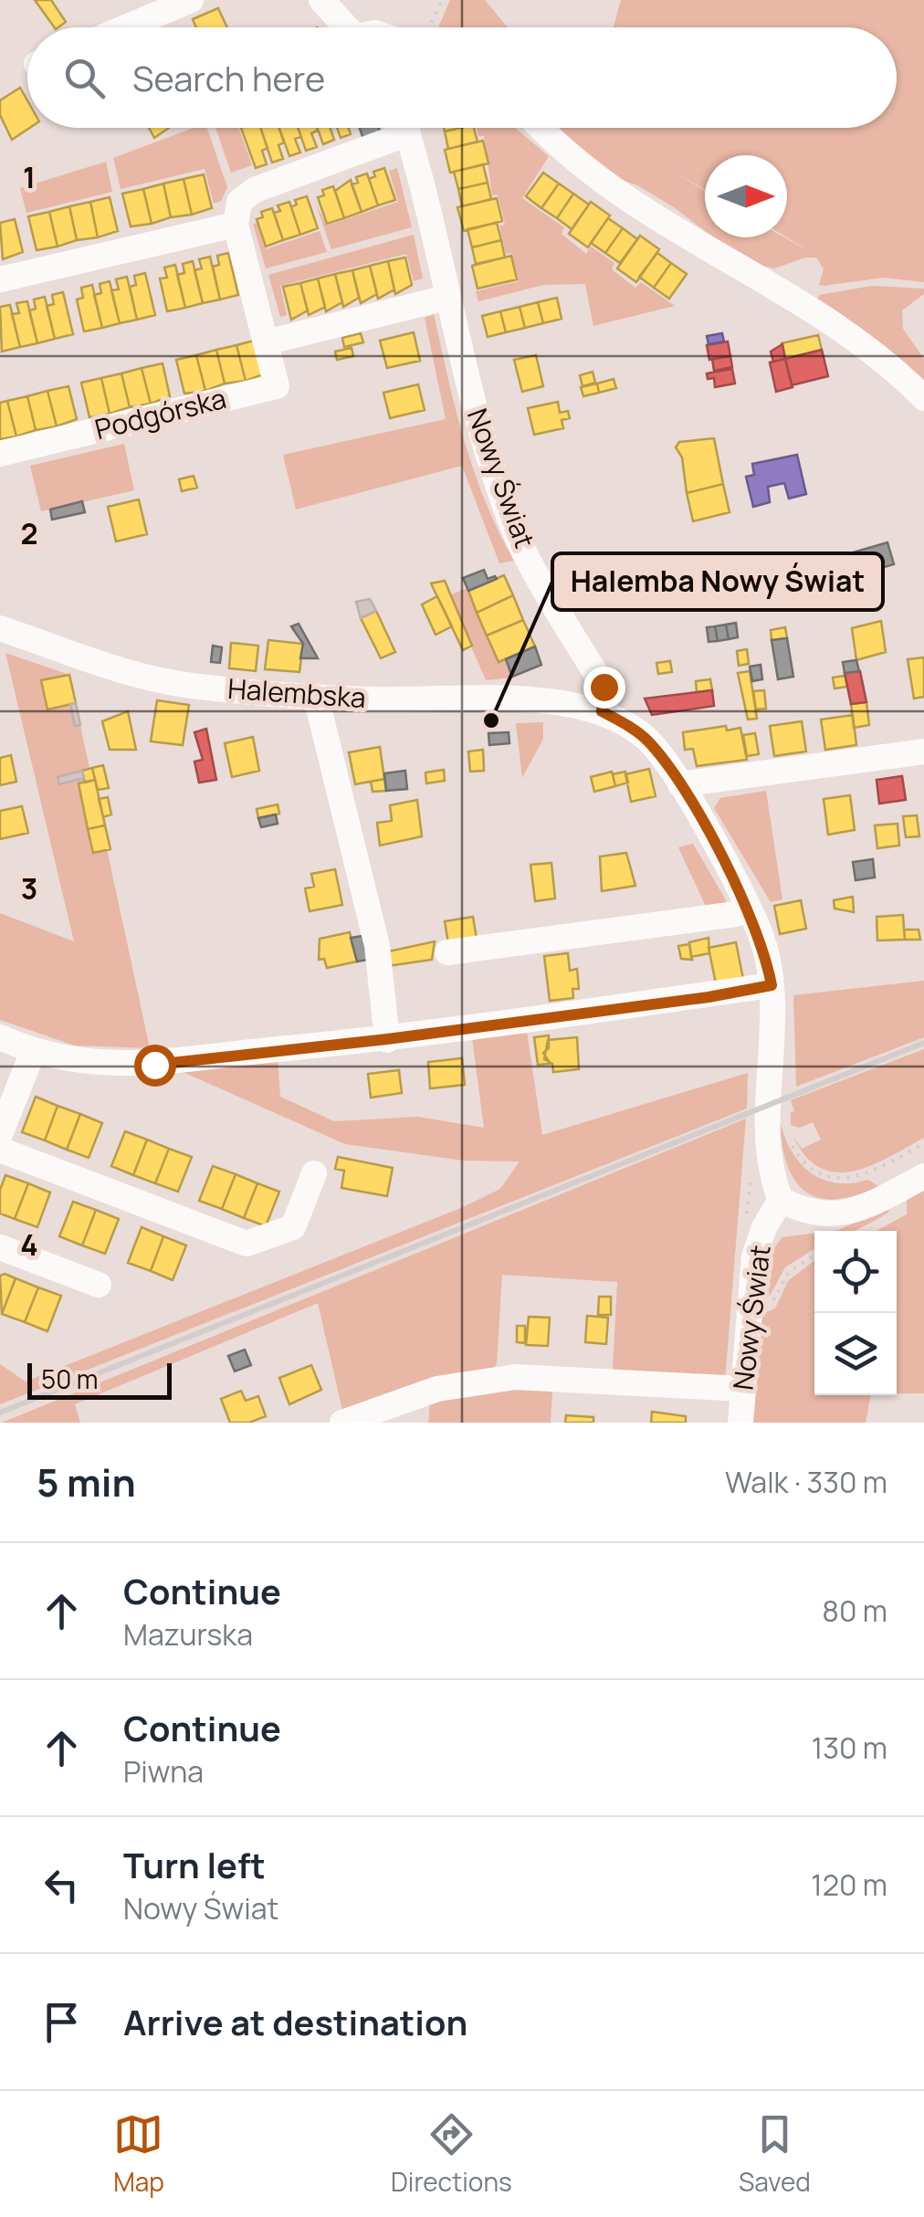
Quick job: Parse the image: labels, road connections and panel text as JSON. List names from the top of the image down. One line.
{"streets":{"street":["Podgórska","Nowy Świat","Halembska"]},"crossings":[["Nowy Świat","Halembska"]],"places":["Halemba Nowy Świat"],"scale_bar":"50 m","north":"right","page":{"search":"Search here","scale":"50 m","heading":["5 min","Walk · 330 m"],"list":[["Continue","Mazurska","80 m"],["Continue","Piwna","130 m"],["Turn left","Nowy Świat","120 m"],"Arrive at destination"],"nav":["Map","Directions","Saved"]},"grid":{"rows":["1","2","3","4"]}}
